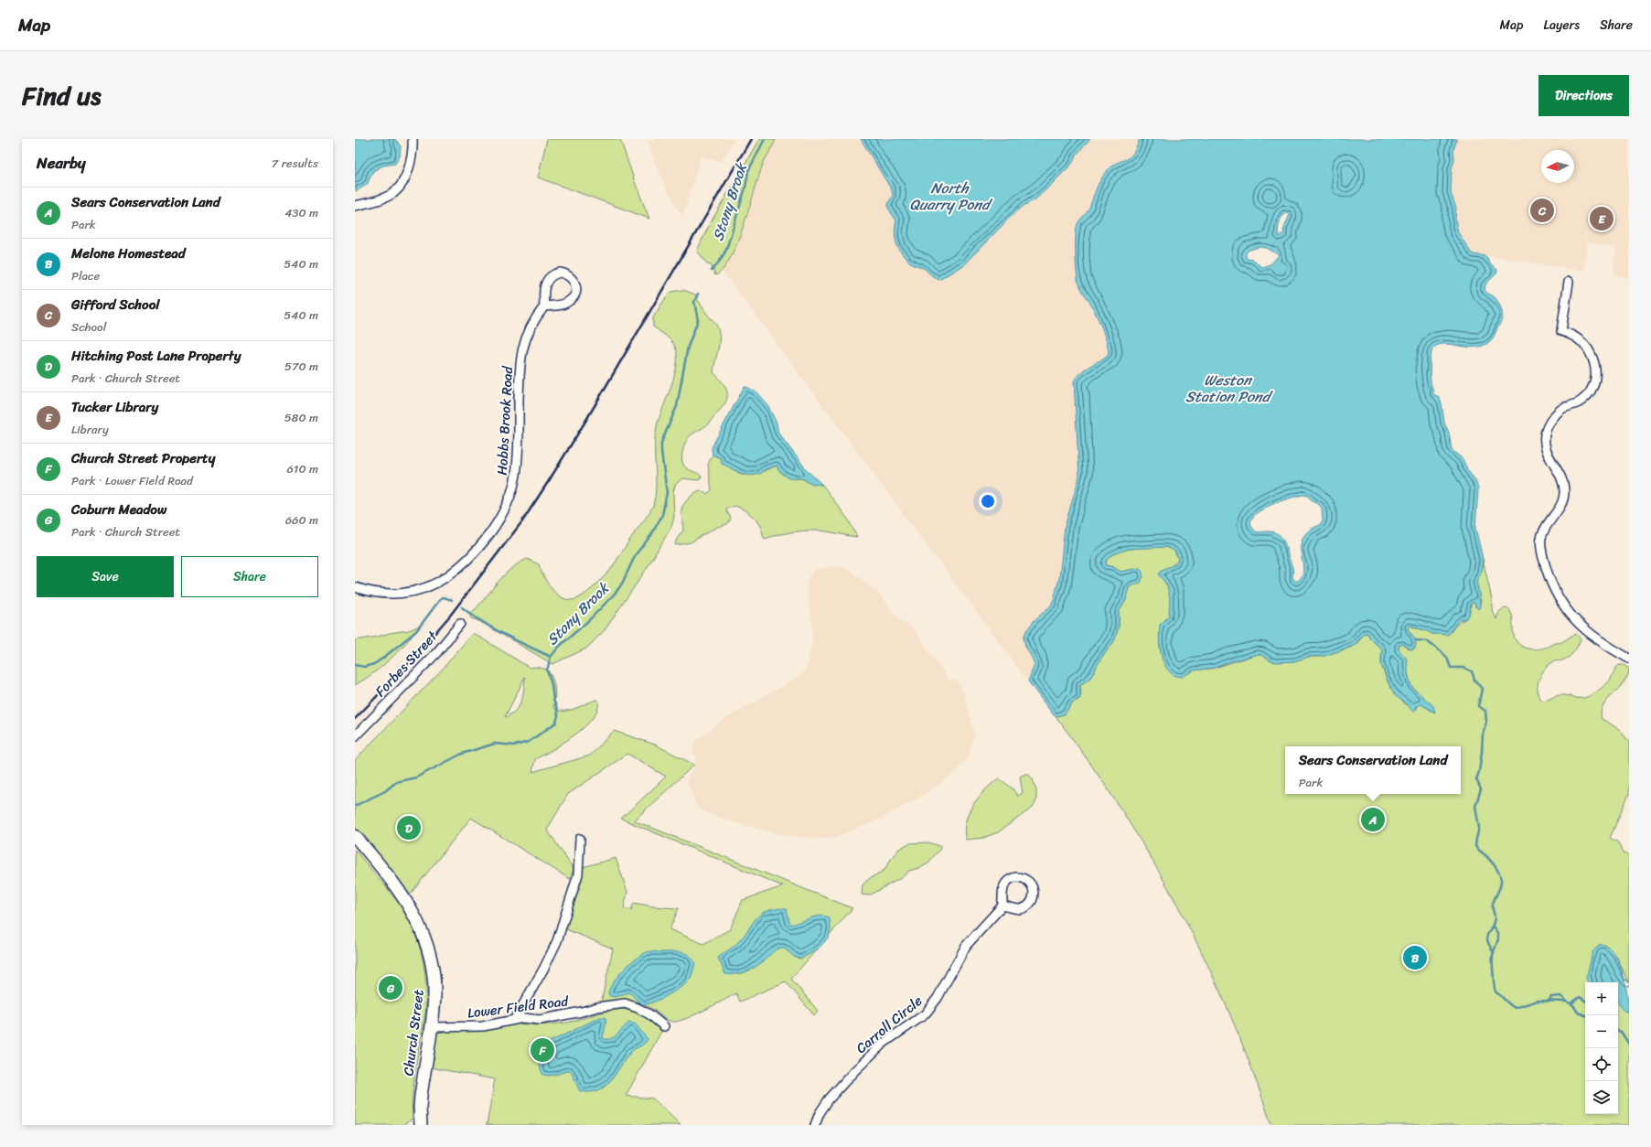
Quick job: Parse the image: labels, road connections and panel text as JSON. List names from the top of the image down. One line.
{"streets":{"street":["Hobbs Brook Road","Forbes Street","Lower Field Road","Carroll Circle","Church Street"]},"crossings":[["Lower Field Road","Church Street"]],"water":["North Quarry Pond","Stony Brook","Weston Station Pond"],"north":"left","page":{"header":"Map","nav":["Map","Layers","Share"],"title":"Find us","buttons":["Directions",["Save","Share"]],"heading":["Nearby","7 results"],"list":[{"mark":"A","name":"Sears Conservation Land","note":"Park","value":"430 m"},{"mark":"B","name":"Melone Homestead","note":"Place","value":"540 m"},{"mark":"C","name":"Gifford School","note":"School","value":"540 m"},{"mark":"D","name":"Hitching Post Lane Property","note":"Park · Church Street","value":"570 m"},{"mark":"E","name":"Tucker Library","note":"Library","value":"580 m"},{"mark":"F","name":"Church Street Property","note":"Park · Lower Field Road","value":"610 m"},{"mark":"G","name":"Coburn Meadow","note":"Park · Church Street","value":"660 m"}],"pins":["C","E","A","D","B","G","F"],"popup":["Sears Conservation Land","Park"],"map_buttons":["+","−"]}}
